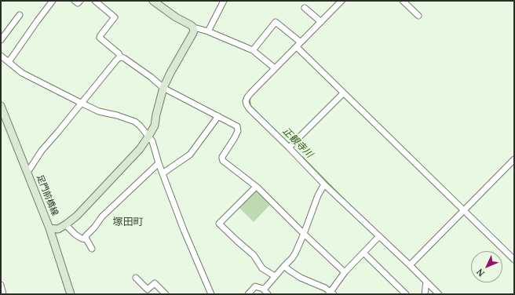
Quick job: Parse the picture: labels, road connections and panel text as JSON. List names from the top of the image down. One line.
{"streets":{"street":["足門前橋線"]},"districts":["塚田町"],"water":["正観寺川"],"north":"bottom left"}
